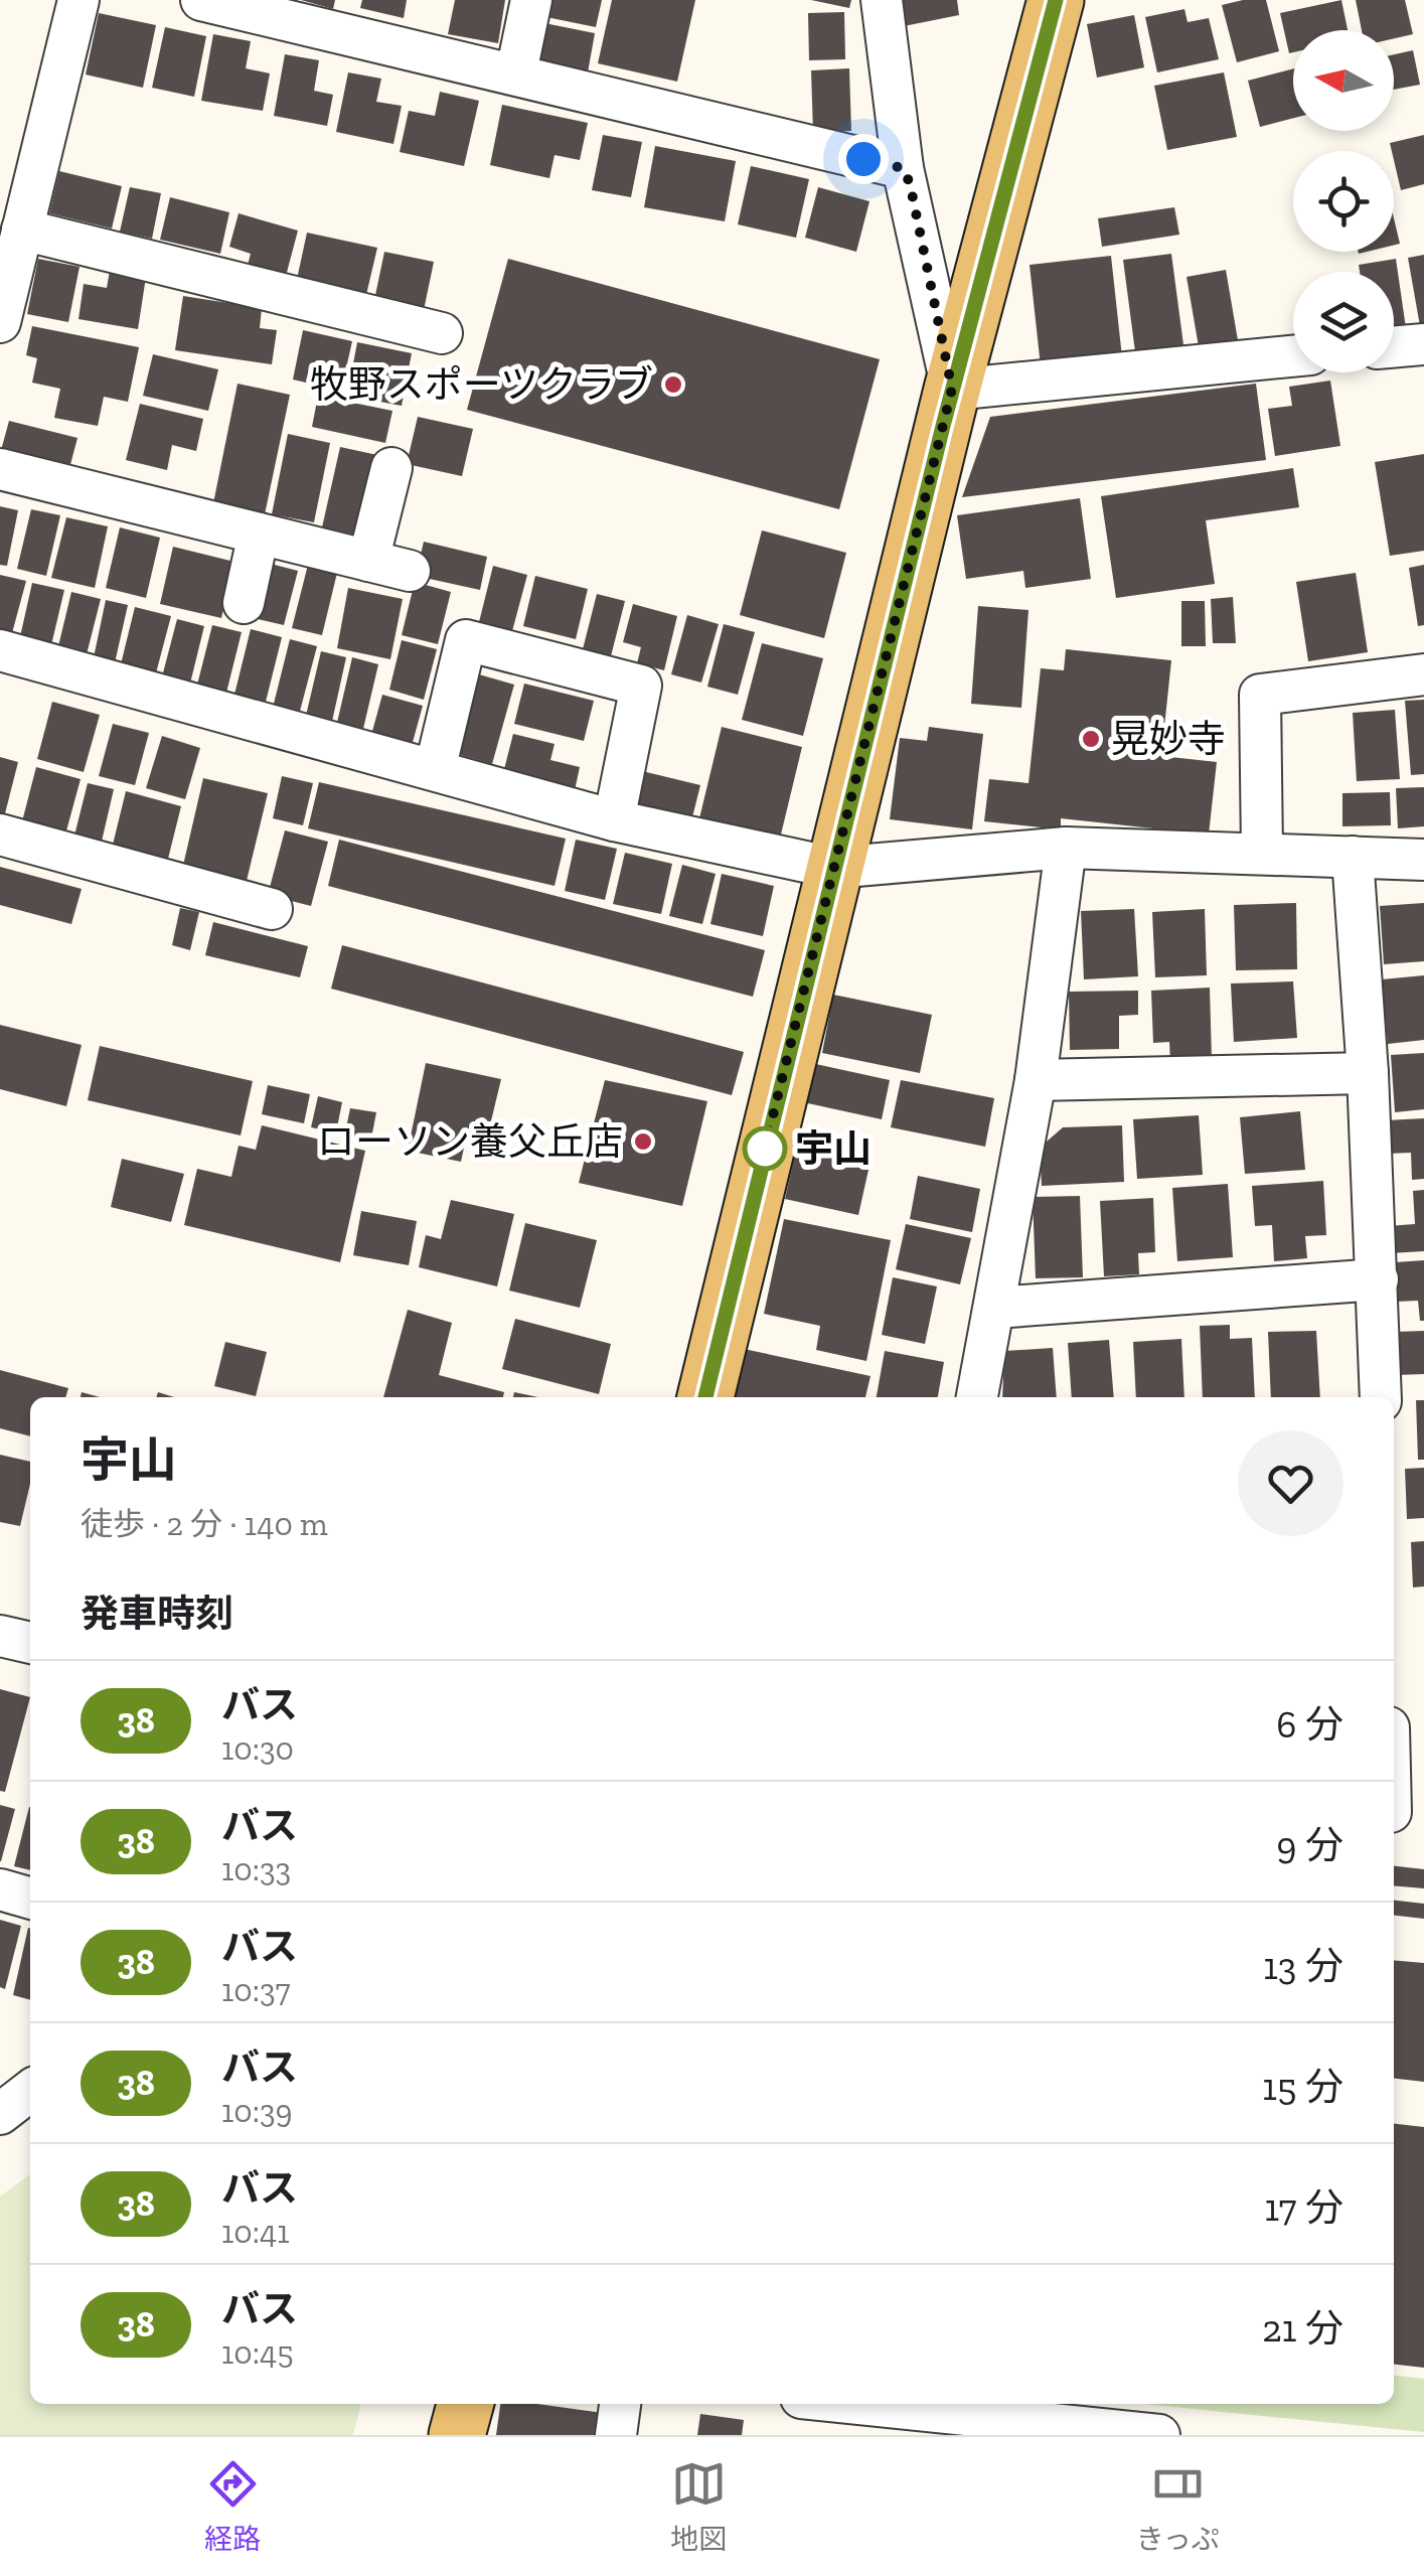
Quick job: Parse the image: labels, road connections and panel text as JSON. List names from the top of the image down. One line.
{"places":["牧野スポーツクラブ","晃妙寺","ローソン養父丘店","宇山"],"lines":["bus line 38"],"north":"left","page":{"heading":[["宇山","徒歩 · 2 分 · 140 m"],"発車時刻"],"list":[{"mark":"38","name":"バス","note":"10:30","value":"6 分"},{"mark":"38","name":"バス","note":"10:33","value":"9 分"},{"mark":"38","name":"バス","note":"10:37","value":"13 分"},{"mark":"38","name":"バス","note":"10:39","value":"15 分"},{"mark":"38","name":"バス","note":"10:41","value":"17 分"},{"mark":"38","name":"バス","note":"10:45","value":"21 分"}],"tabs":["経路","地図","きっぷ"]}}
